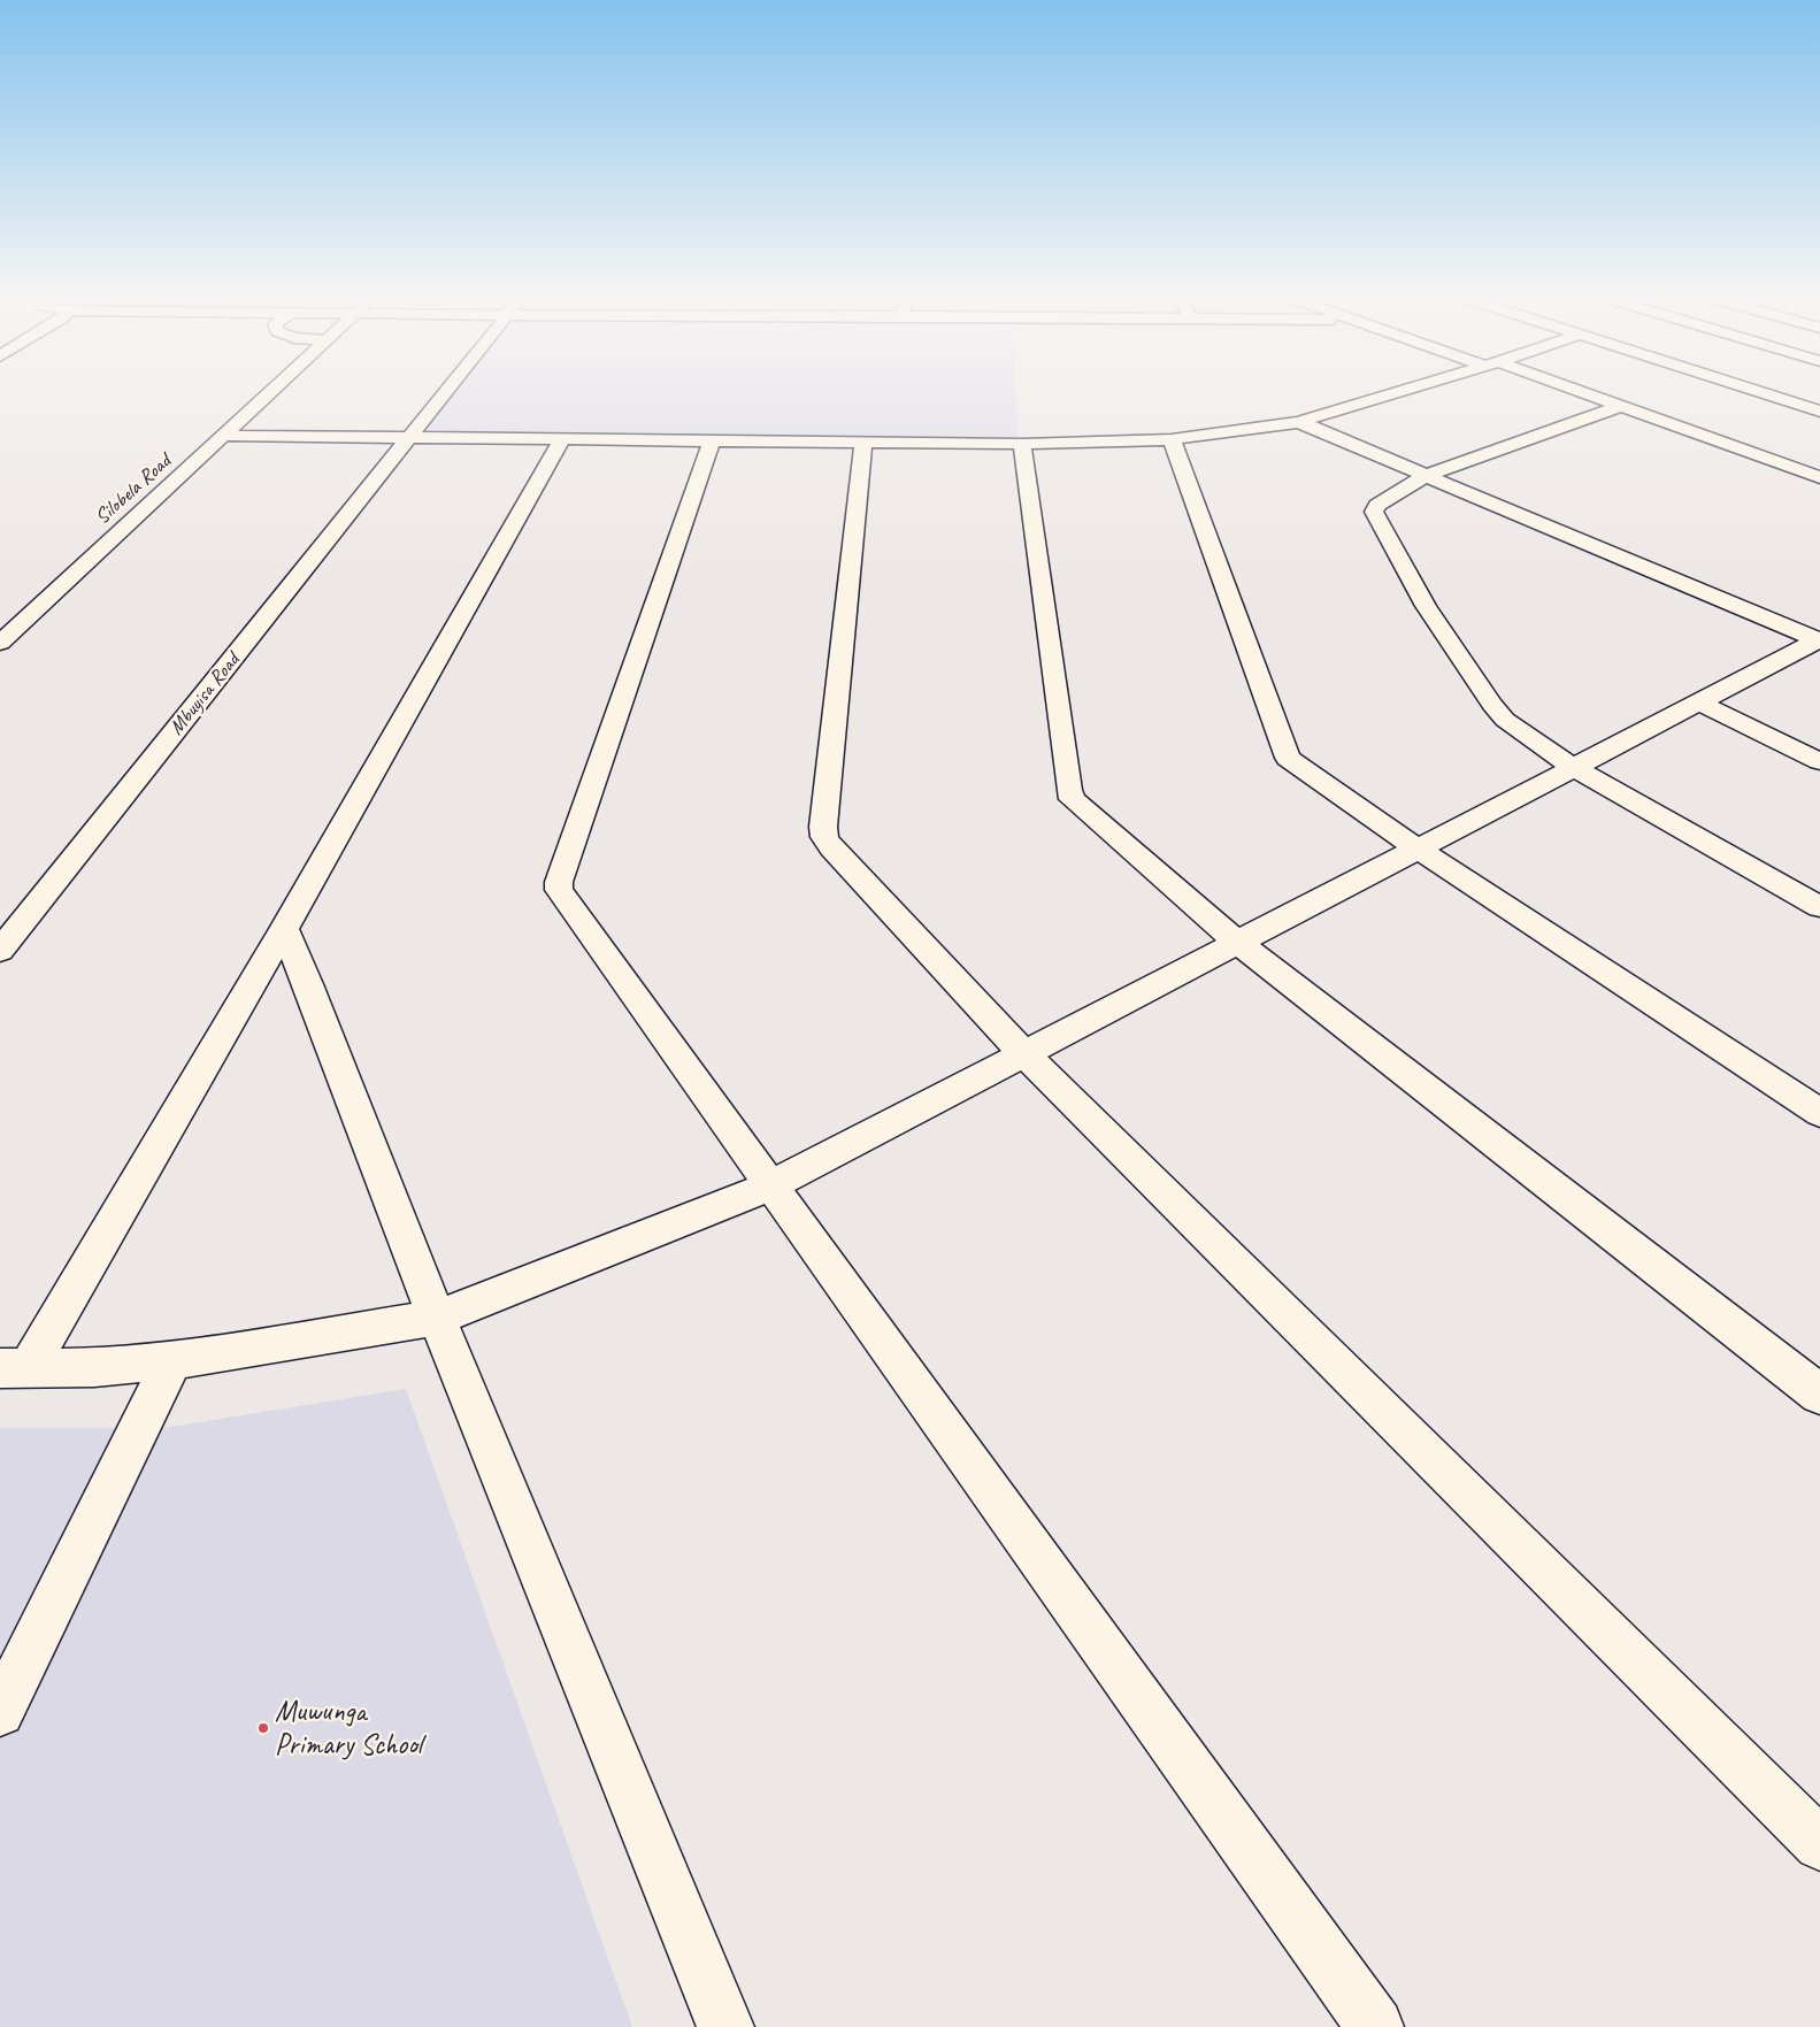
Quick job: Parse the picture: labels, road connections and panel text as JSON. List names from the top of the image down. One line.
{"streets":{"street":["Silobela Road","Mbuyisa Road"]},"places":["Muwunga Primary School"]}
